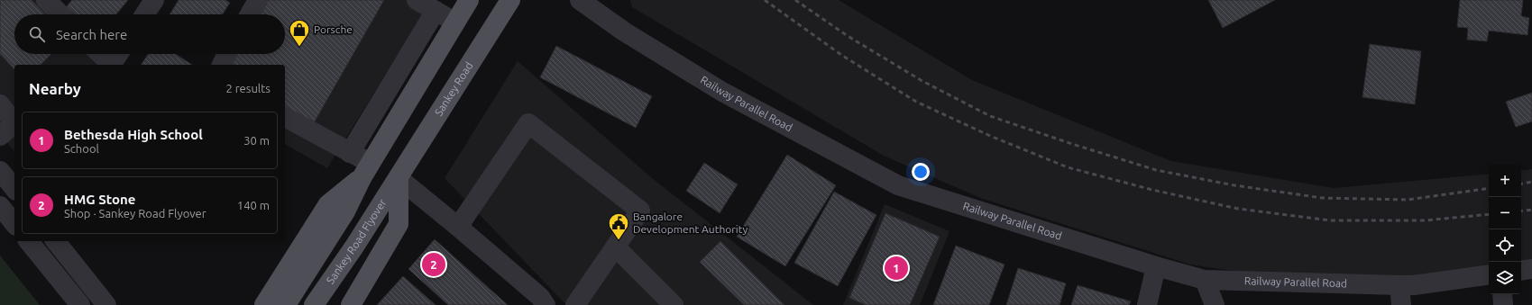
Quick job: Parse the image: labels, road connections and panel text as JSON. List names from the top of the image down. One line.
{"streets":{"main road":["Sankey Road","Sankey Road Flyover"],"street":["Railway Parallel Road"]},"crossings":[["Sankey Road","Sankey Road Flyover"]],"places":{"shop":["Porsche"],"public building":["Bangalore Development Authority"]},"page":{"search":"Search here","heading":["Nearby","2 results"],"list":[{"mark":"1","name":"Bethesda High School","note":"School","value":"30 m"},{"mark":"2","name":"HMG Stone","note":"Shop · Sankey Road Flyover","value":"140 m"}],"map_buttons":["+","−"],"pins":["2","1"]}}
